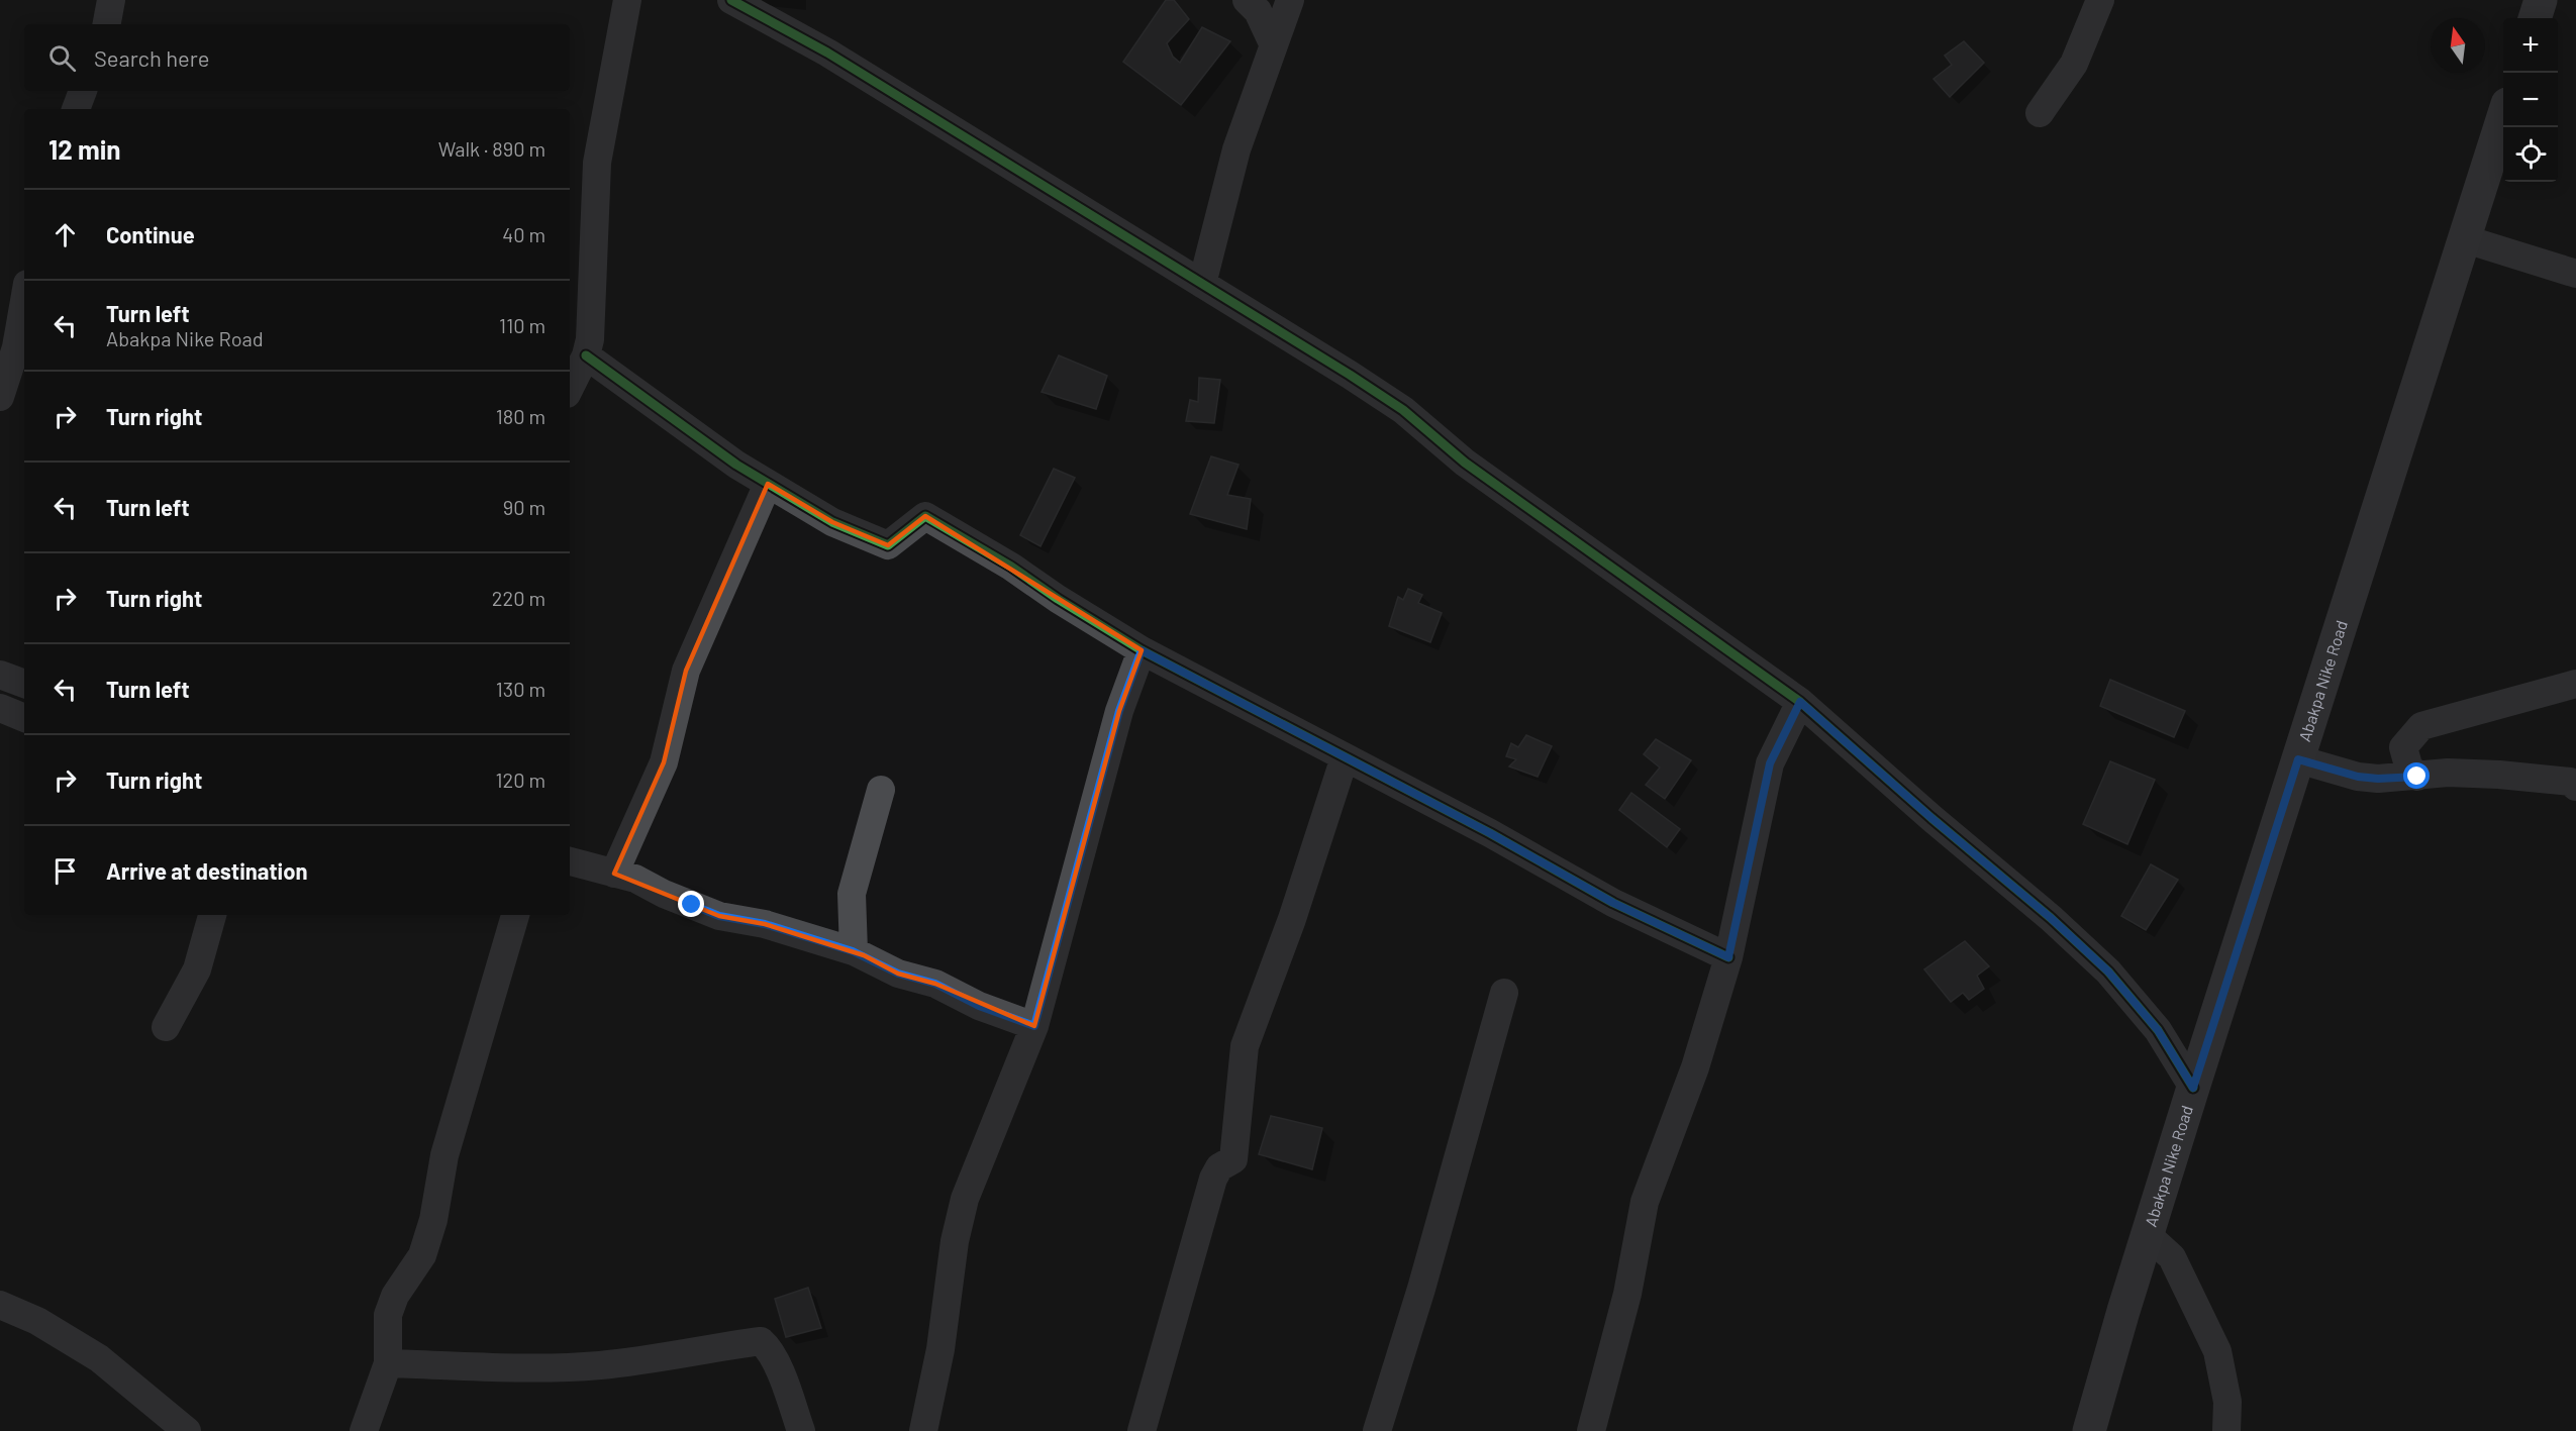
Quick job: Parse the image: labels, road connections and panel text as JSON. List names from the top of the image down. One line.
{"streets":{"main road":["Abakpa Nike Road"]},"north":"top","page":{"map_buttons":["+","−"],"search":"Search here","heading":["12 min","Walk · 890 m"],"list":[["Continue","40 m"],["Turn left","Abakpa Nike Road","110 m"],["Turn right","180 m"],["Turn left","90 m"],["Turn right","220 m"],["Turn left","130 m"],["Turn right","120 m"],"Arrive at destination"]}}
